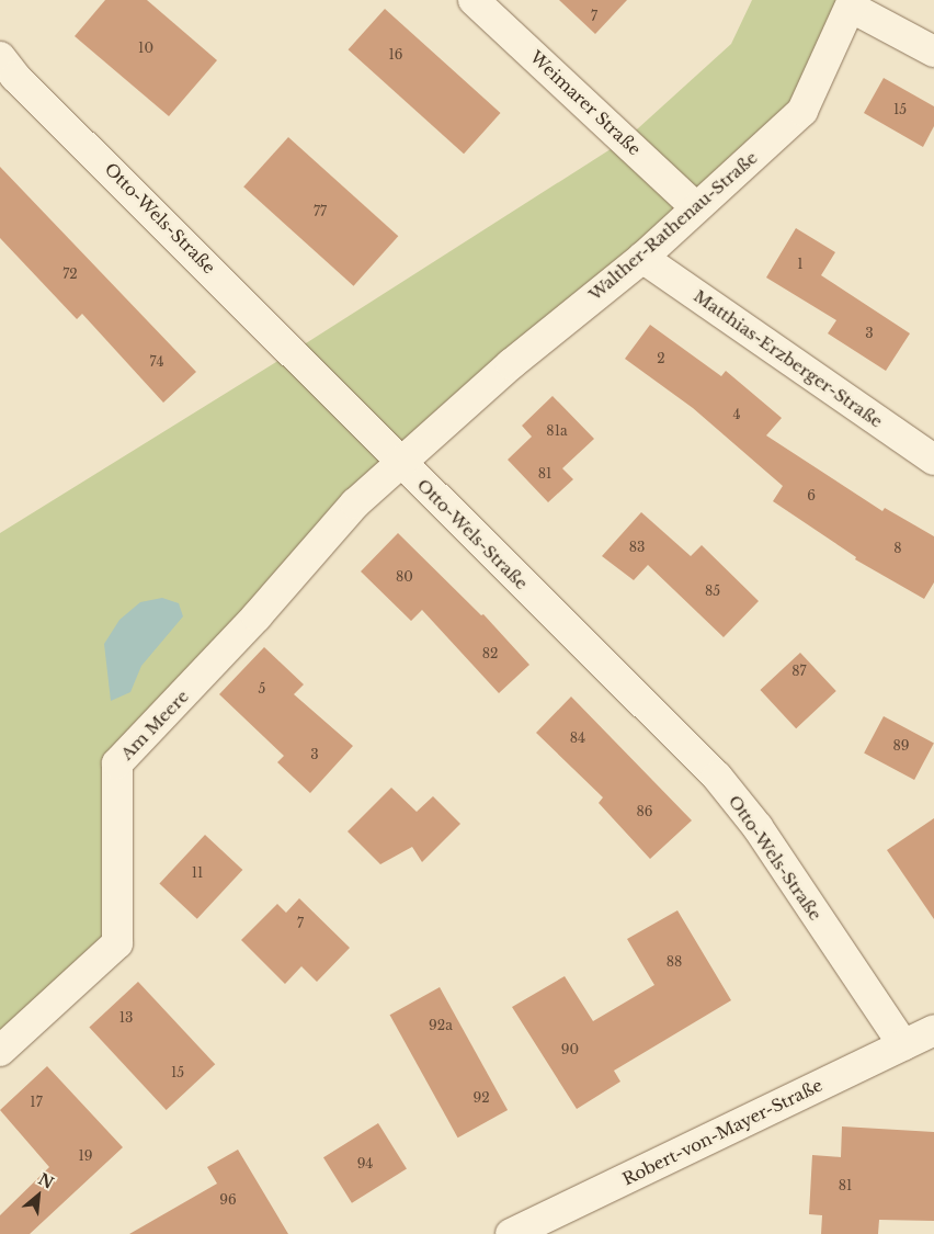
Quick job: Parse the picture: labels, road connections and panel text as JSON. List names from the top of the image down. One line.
{"streets":{"street":["Weimarer Straße","Otto-Wels-Straße","Walther-Rathenau-Straße","Matthias-Erzberger-Straße","Am Meere","Robert-von-Mayer-Straße"]},"crossings":[["Weimarer Straße","Walther-Rathenau-Straße"],["Otto-Wels-Straße","Walther-Rathenau-Straße"],["Otto-Wels-Straße","Am Meere"],["Otto-Wels-Straße","Robert-von-Mayer-Straße"],["Walther-Rathenau-Straße","Matthias-Erzberger-Straße"],["Walther-Rathenau-Straße","Am Meere"]],"house_numbers":["7","10","16","15","77","1","72","3","2","74","4","81a","81","6","83","8","80","85","82","87","5","84","89","3","86","11","7","88","13","92a","90","15","92","17","19","94","81","96"],"north":"top right"}
